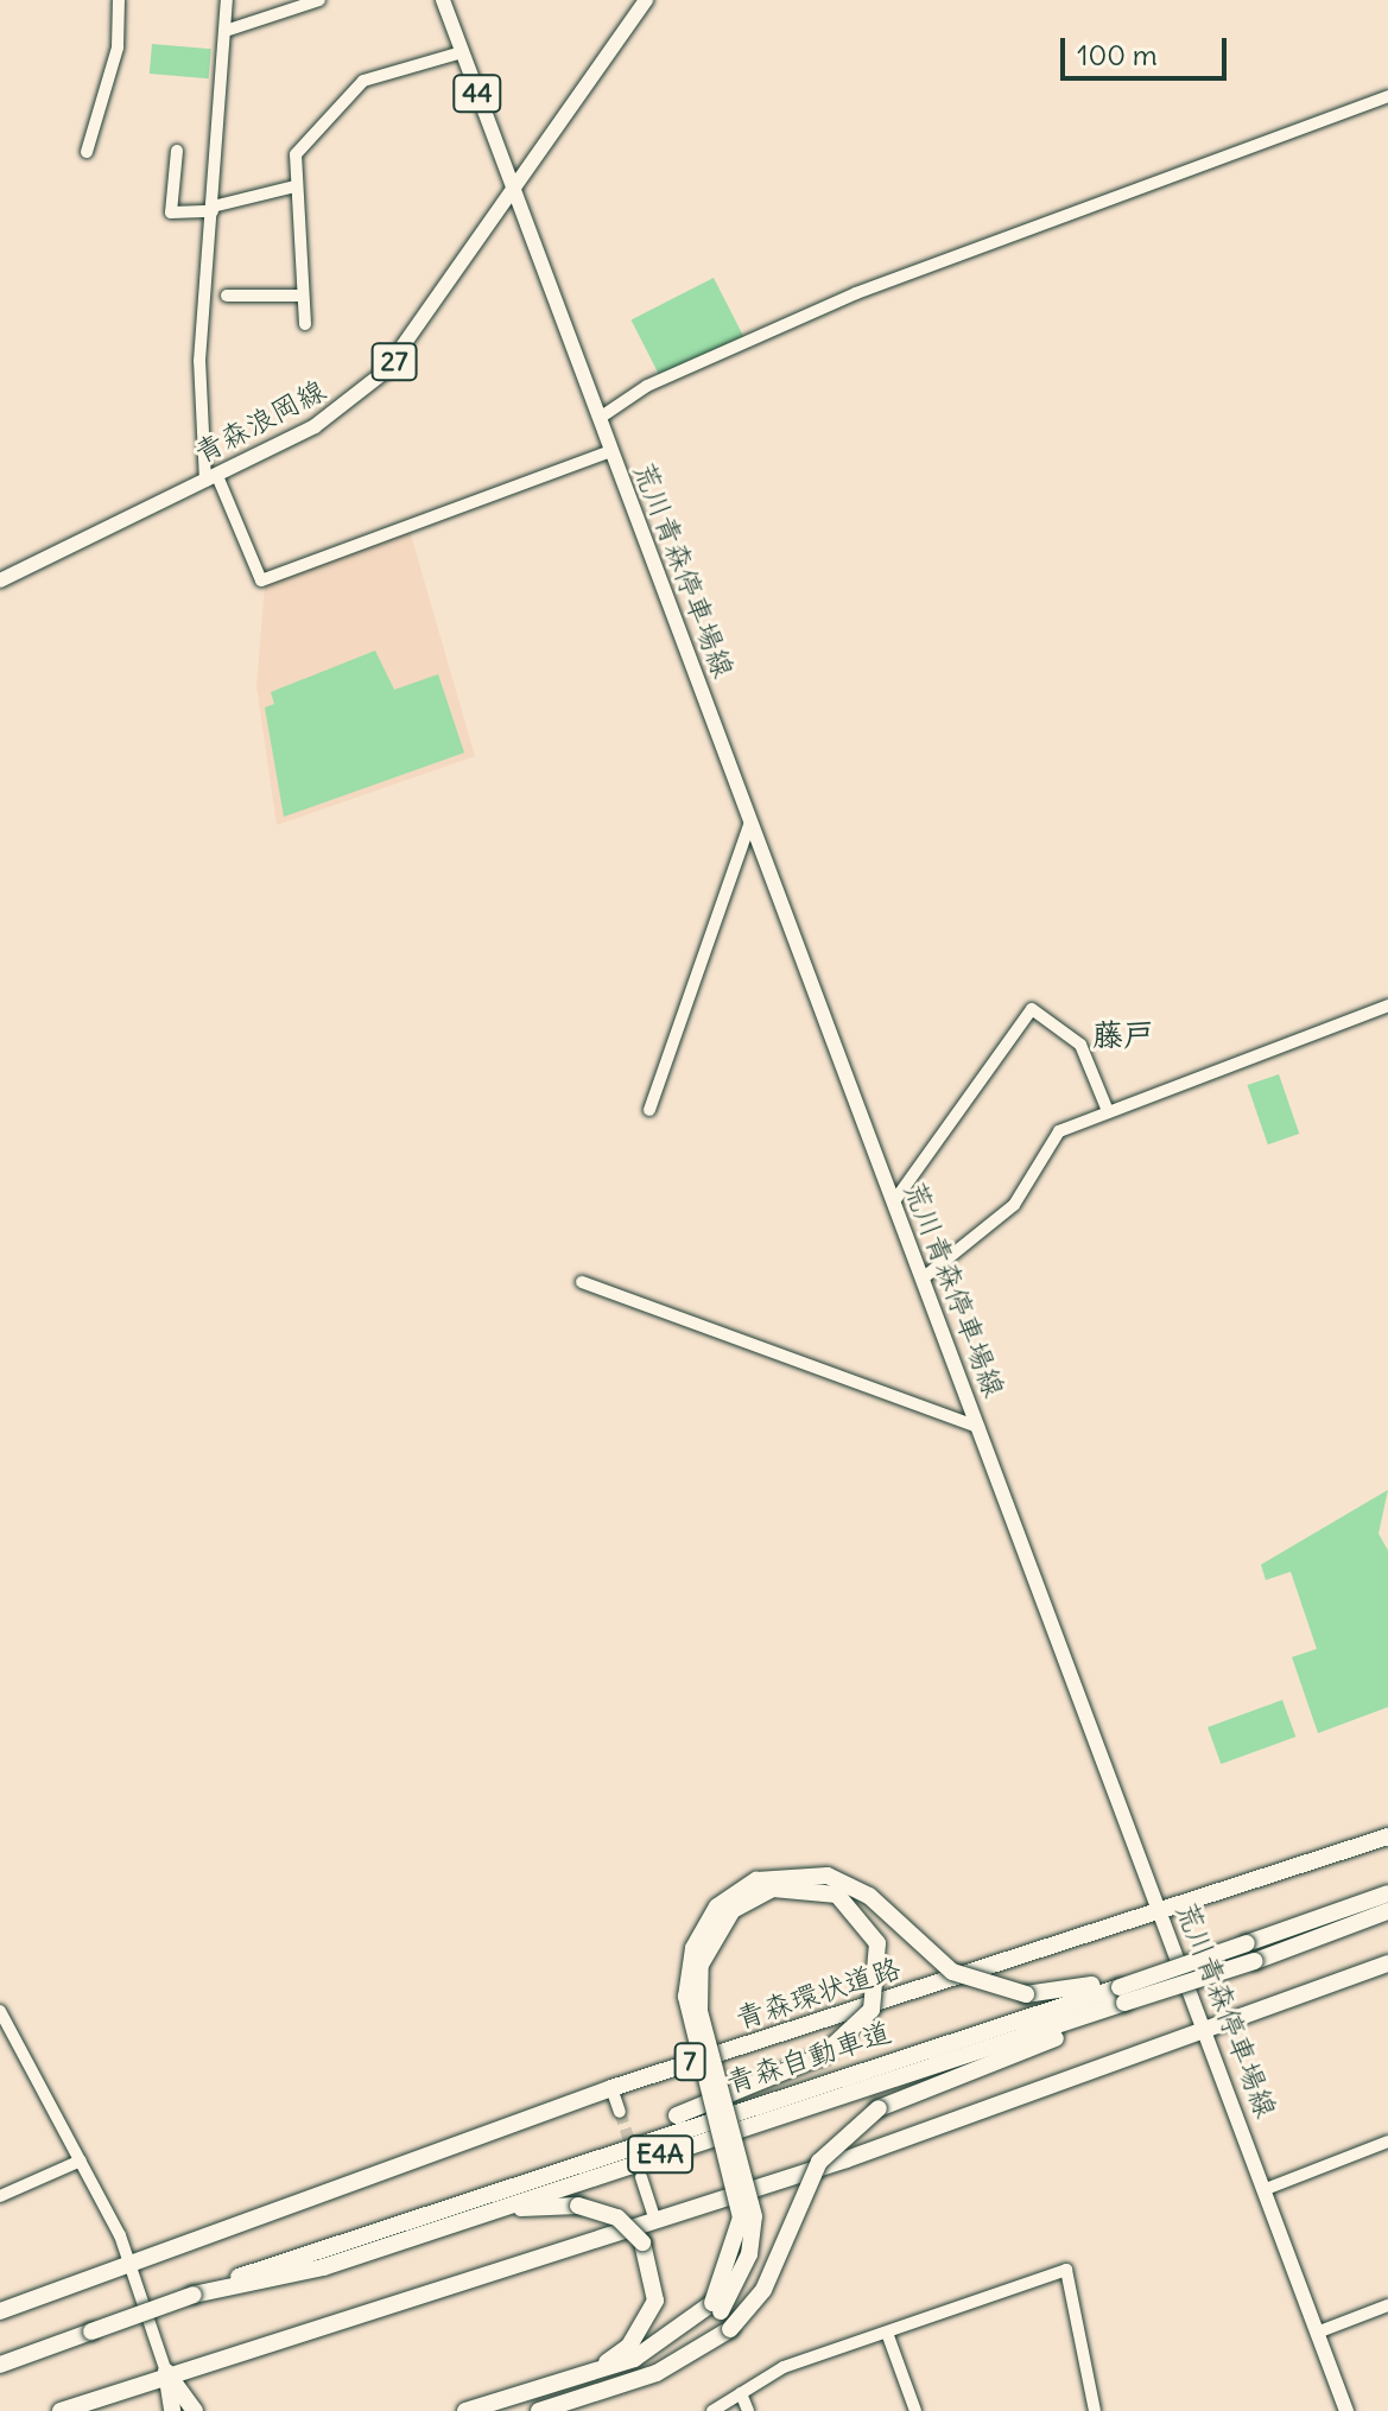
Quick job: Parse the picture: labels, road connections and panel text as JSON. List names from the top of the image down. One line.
{"streets":{"highway":["青森環状道路","青森自動車道","7","E4A"],"main road":["44","27","青森浪岡線","荒川青森停車場線"]},"crossings":[["44","青森浪岡線"],["44","荒川青森停車場線"],["青森浪岡線","荒川青森停車場線"],["荒川青森停車場線","青森環状道路"]],"districts":["藤戸"],"scale_bar":"100 m"}
